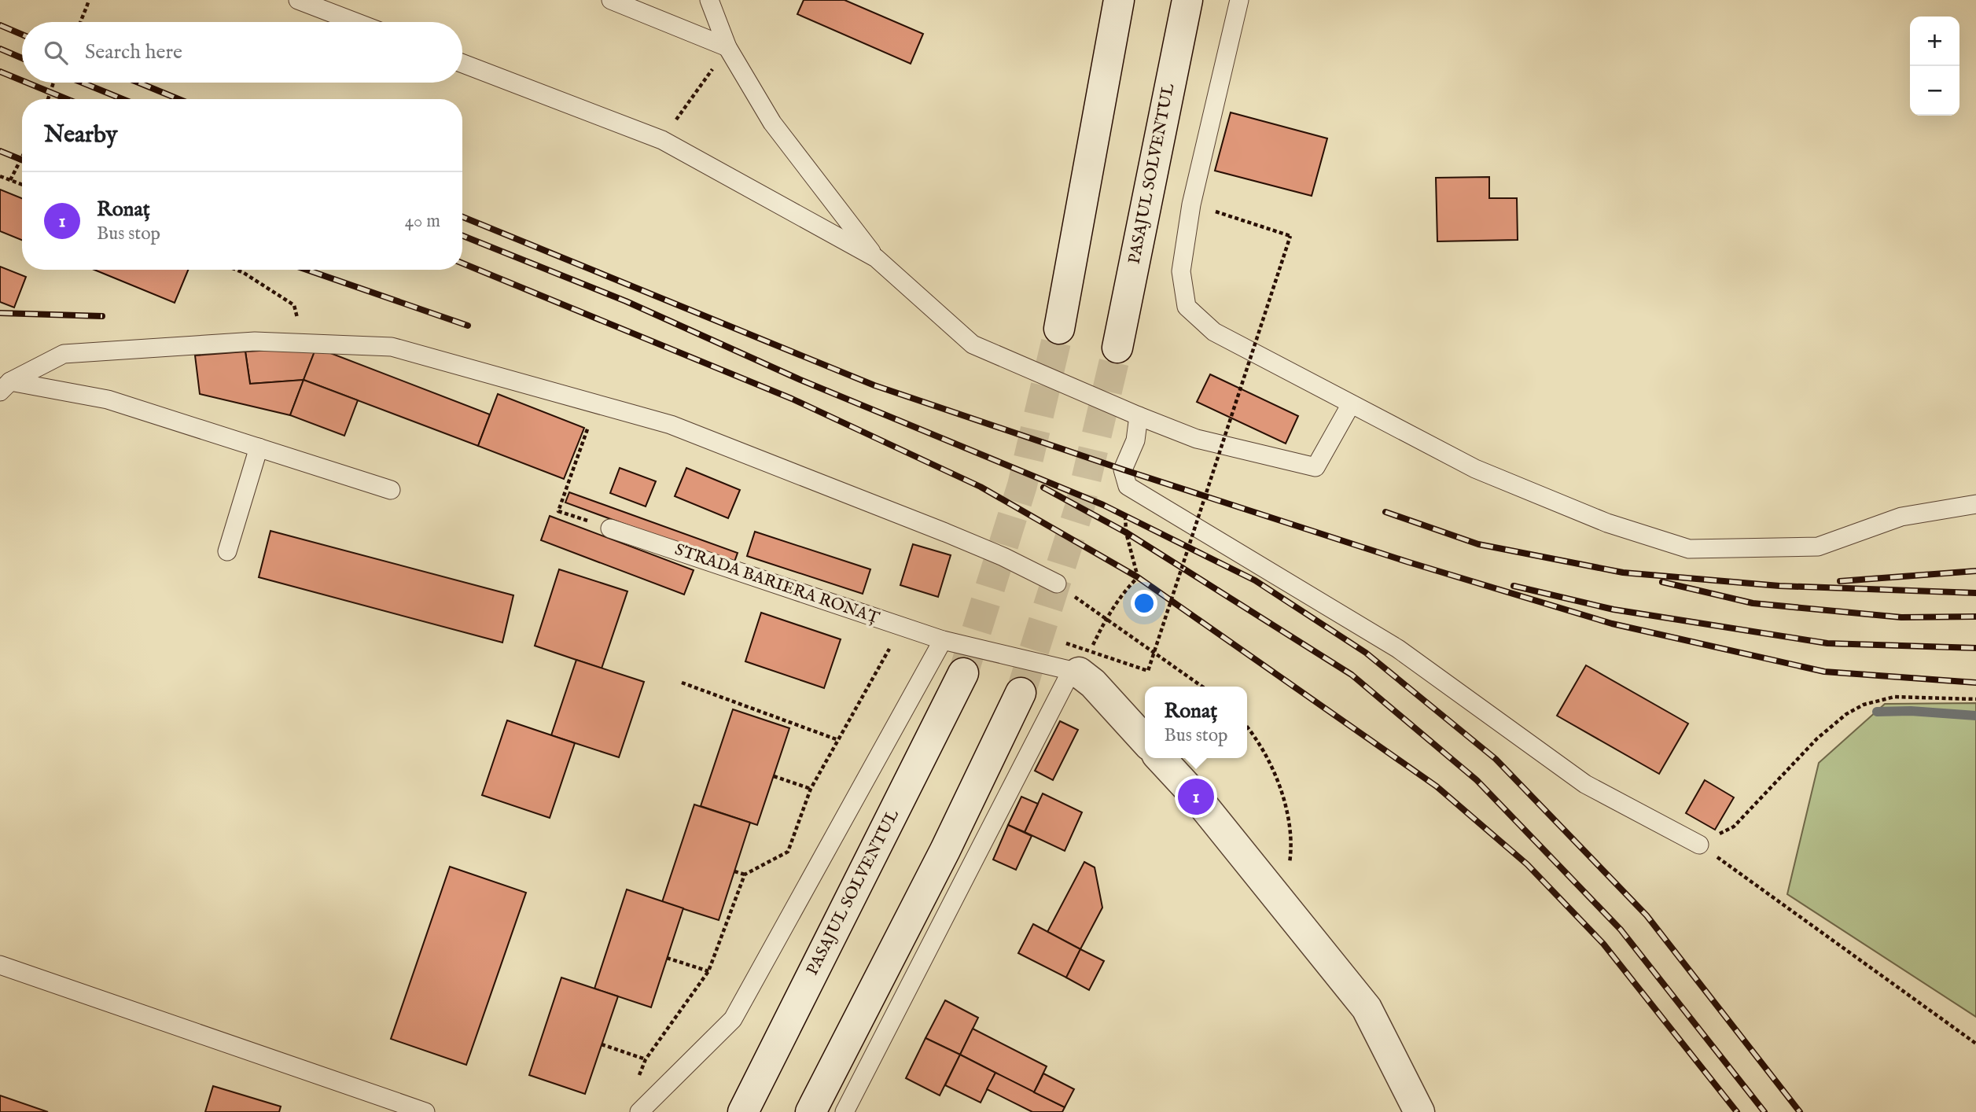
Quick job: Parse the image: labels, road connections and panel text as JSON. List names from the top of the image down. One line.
{"streets":{"main road":["PASAJUL SOLVENTUL"],"lane":["STRADA BARIERA RONAȚ"]},"page":{"map_buttons":["+","−"],"search":"Search here","heading":"Nearby","list":[{"mark":"1","name":"Ronaț","note":"Bus stop","value":"40 m"}],"popup":["Ronaț","Bus stop"],"pins":"1"}}
